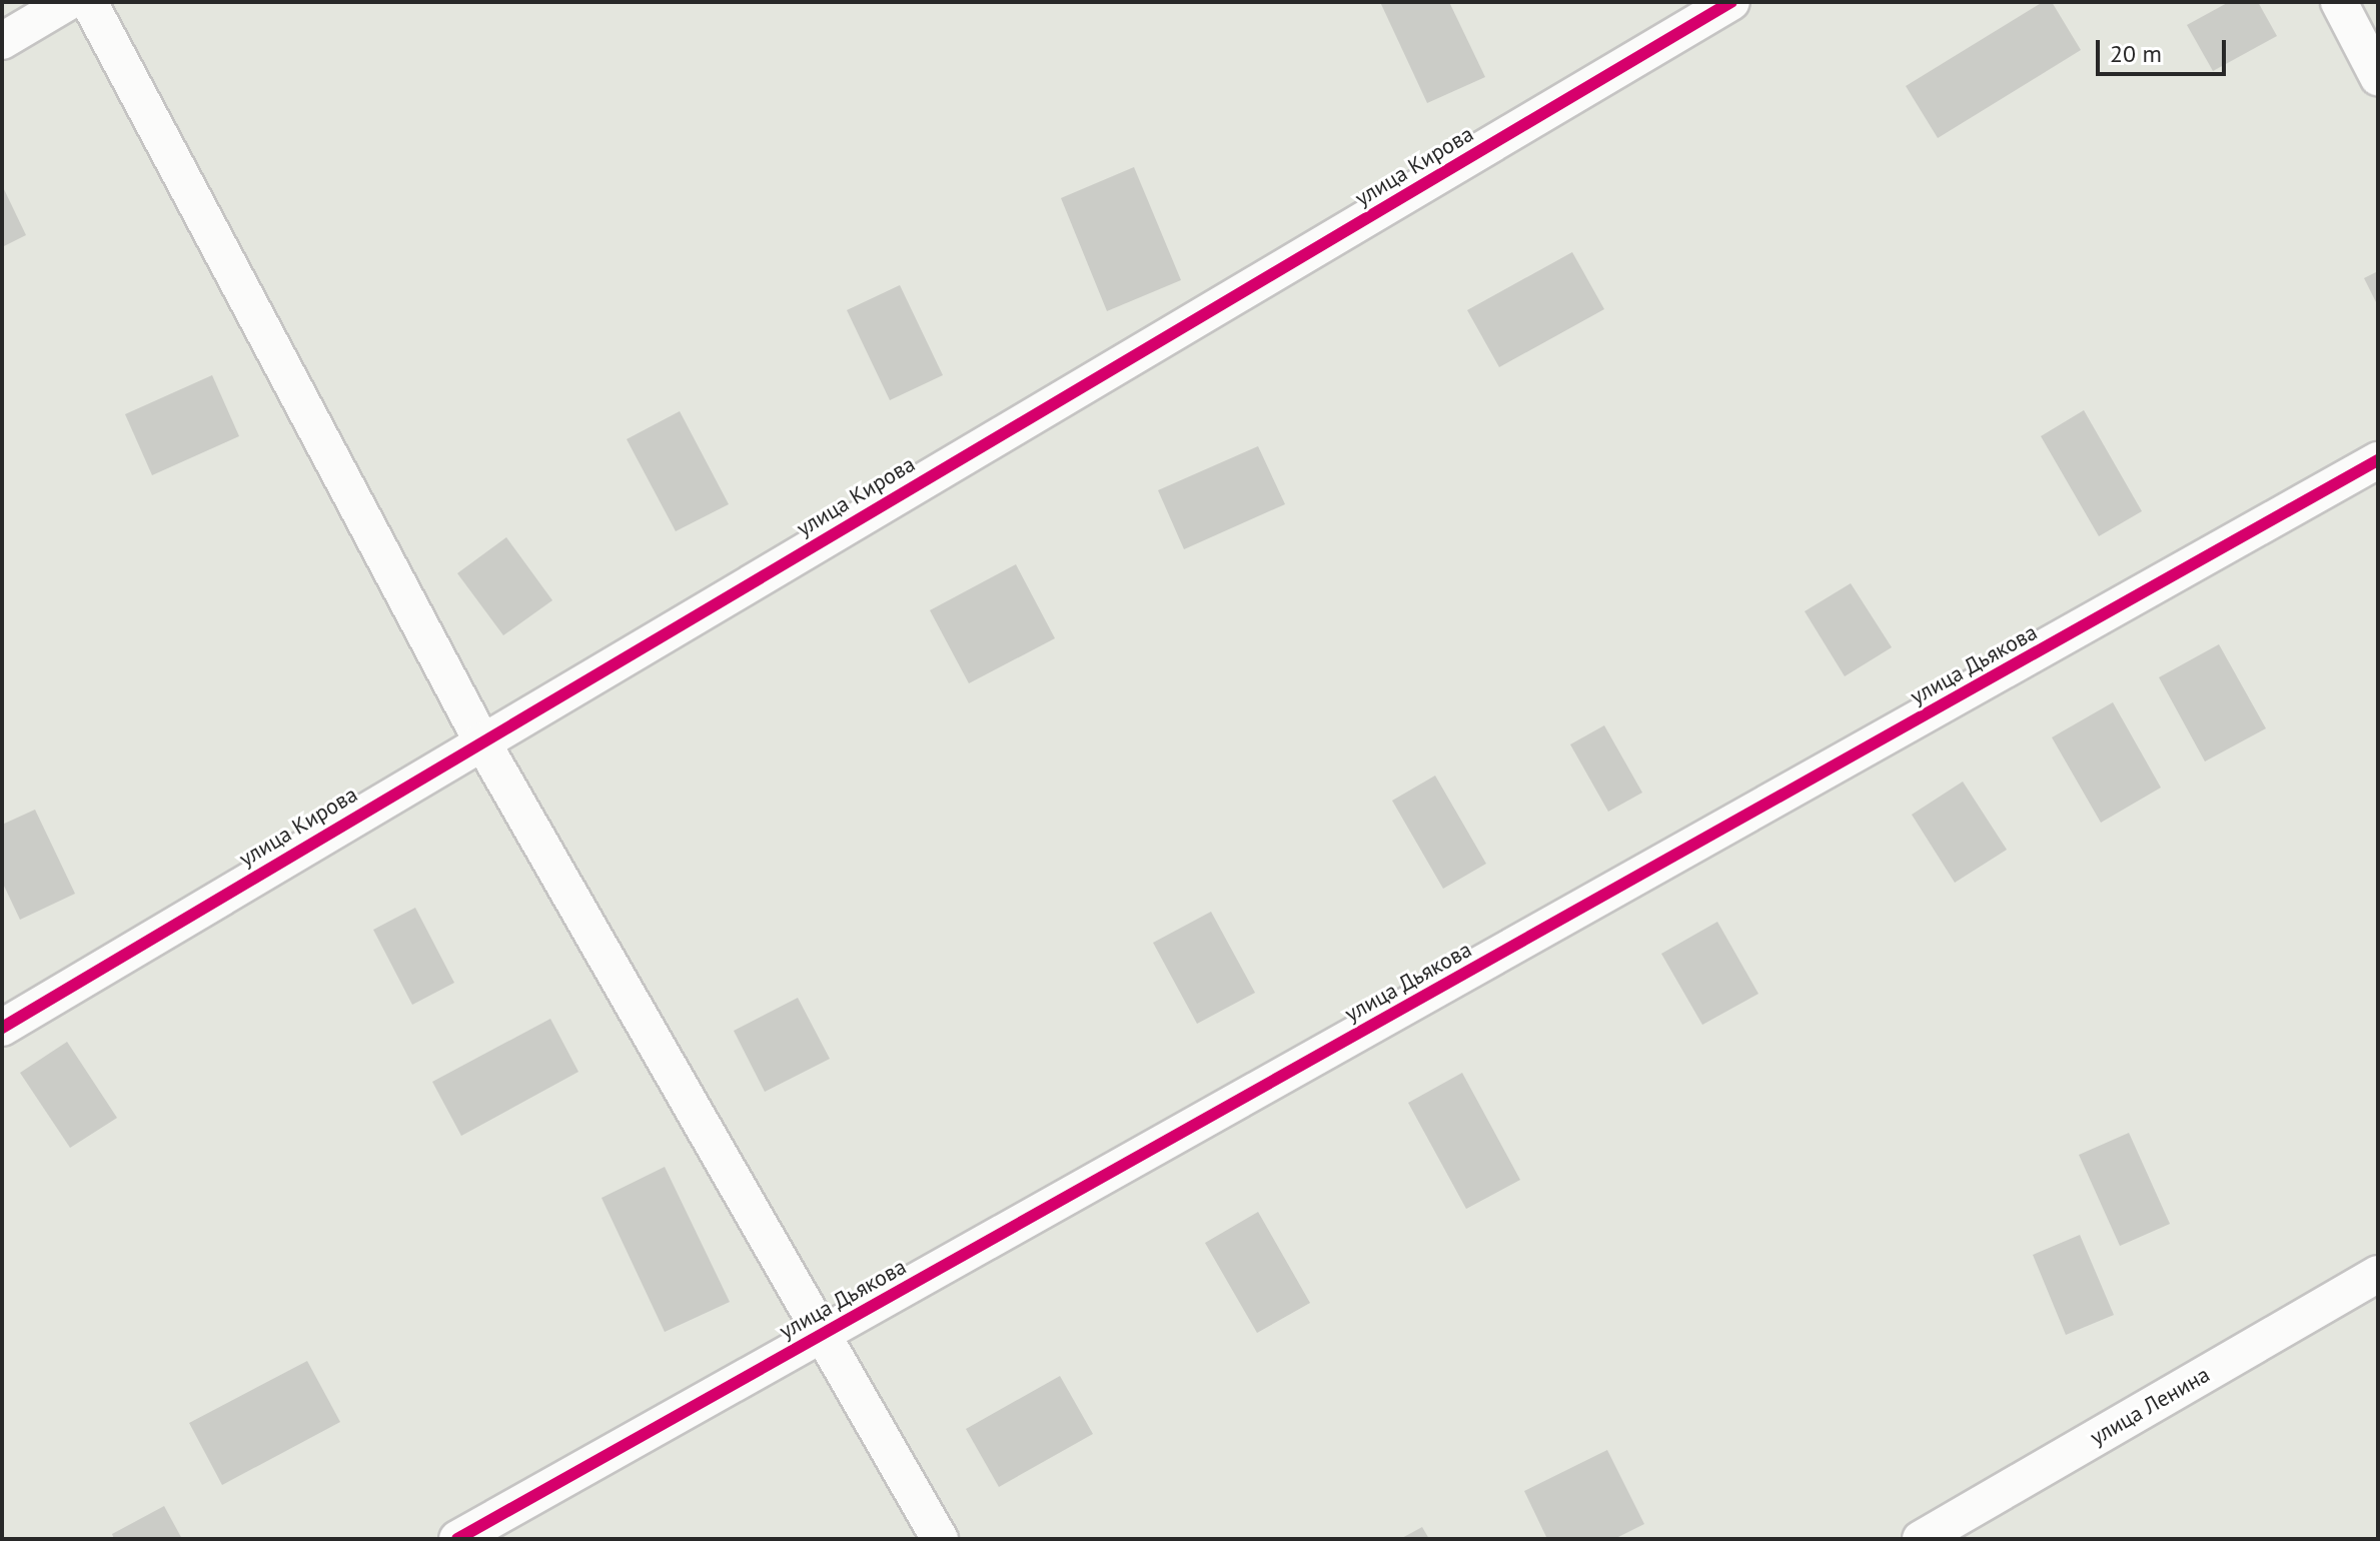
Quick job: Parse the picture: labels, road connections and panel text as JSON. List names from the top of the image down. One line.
{"streets":{"street":["улица Кирова","улица Дьякова","улица Ленина"]},"scale_bar":"20 m"}
